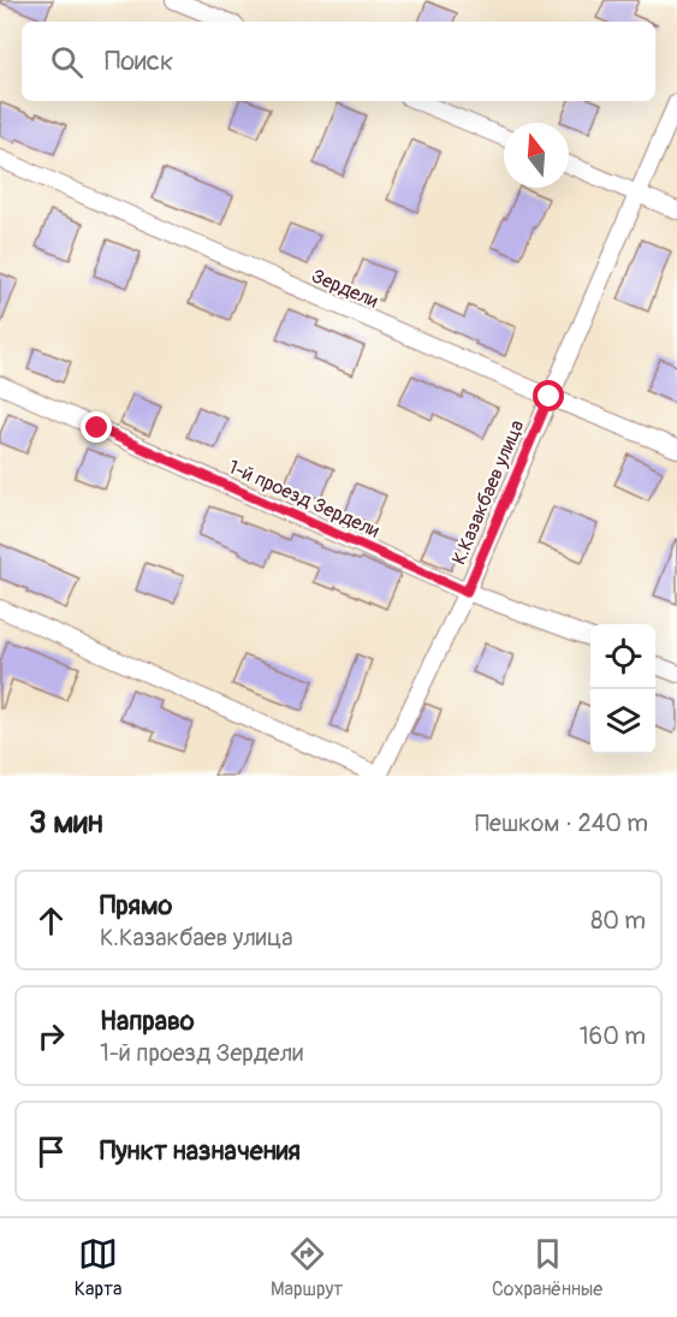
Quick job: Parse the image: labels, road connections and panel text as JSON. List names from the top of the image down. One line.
{"streets":{"street":["Зердели","К.Казакбаев улица","1-й проезд Зердели"]},"crossings":[["Зердели","К.Казакбаев улица"],["К.Казакбаев улица","1-й проезд Зердели"]],"north":"top","page":{"search":"Поиск","heading":["3 мин","Пешком · 240 m"],"list":[["Прямо","К.Казакбаев улица","80 m"],["Направо","1-й проезд Зердели","160 m"],"Пункт назначения"],"nav":["Карта","Маршрут","Сохранённые"]}}
